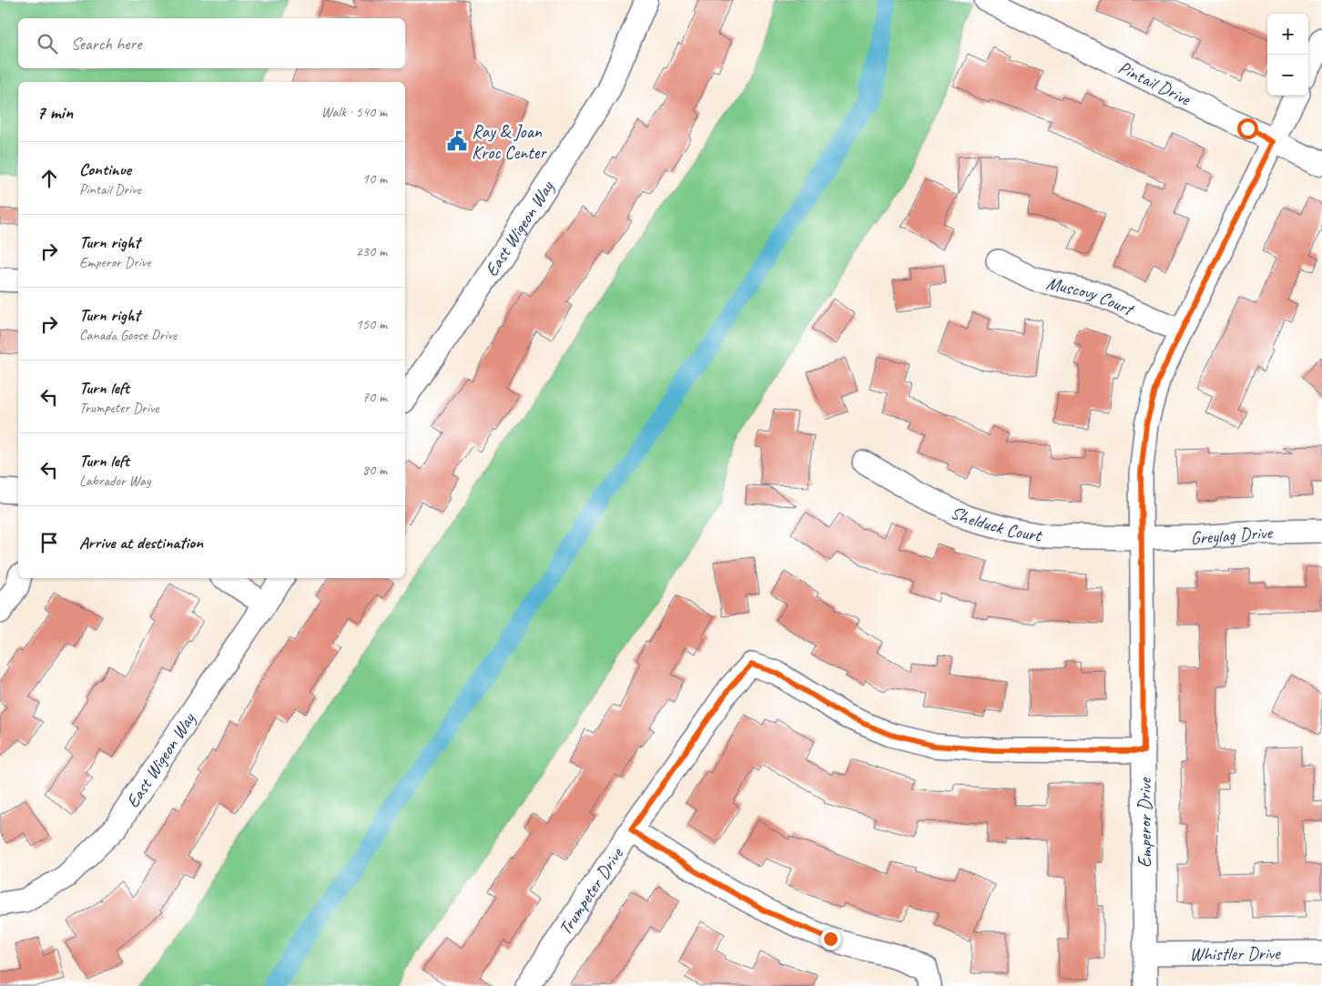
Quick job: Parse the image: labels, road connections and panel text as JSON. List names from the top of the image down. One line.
{"streets":{"street":["Pintail Drive","East Wigeon Way","Muscovy Court","Shelduck Court","Greylag Drive","Emperor Drive","Trumpeter Drive","Whistler Drive"]},"crossings":[["Pintail Drive","Emperor Drive"],["Muscovy Court","Emperor Drive"],["Shelduck Court","Greylag Drive"],["Shelduck Court","Emperor Drive"],["Greylag Drive","Emperor Drive"],["Emperor Drive","Trumpeter Drive"],["Emperor Drive","Whistler Drive"]],"places":{"public building":["Ray & Joan Kroc Center"]},"page":{"map_buttons":["+","−"],"search":"Search here","heading":["7 min","Walk · 540 m"],"list":[["Continue","Pintail Drive","10 m"],["Turn right","Emperor Drive","230 m"],["Turn right","Canada Goose Drive","150 m"],["Turn left","Trumpeter Drive","70 m"],["Turn left","Labrador Way","80 m"],"Arrive at destination"]}}
